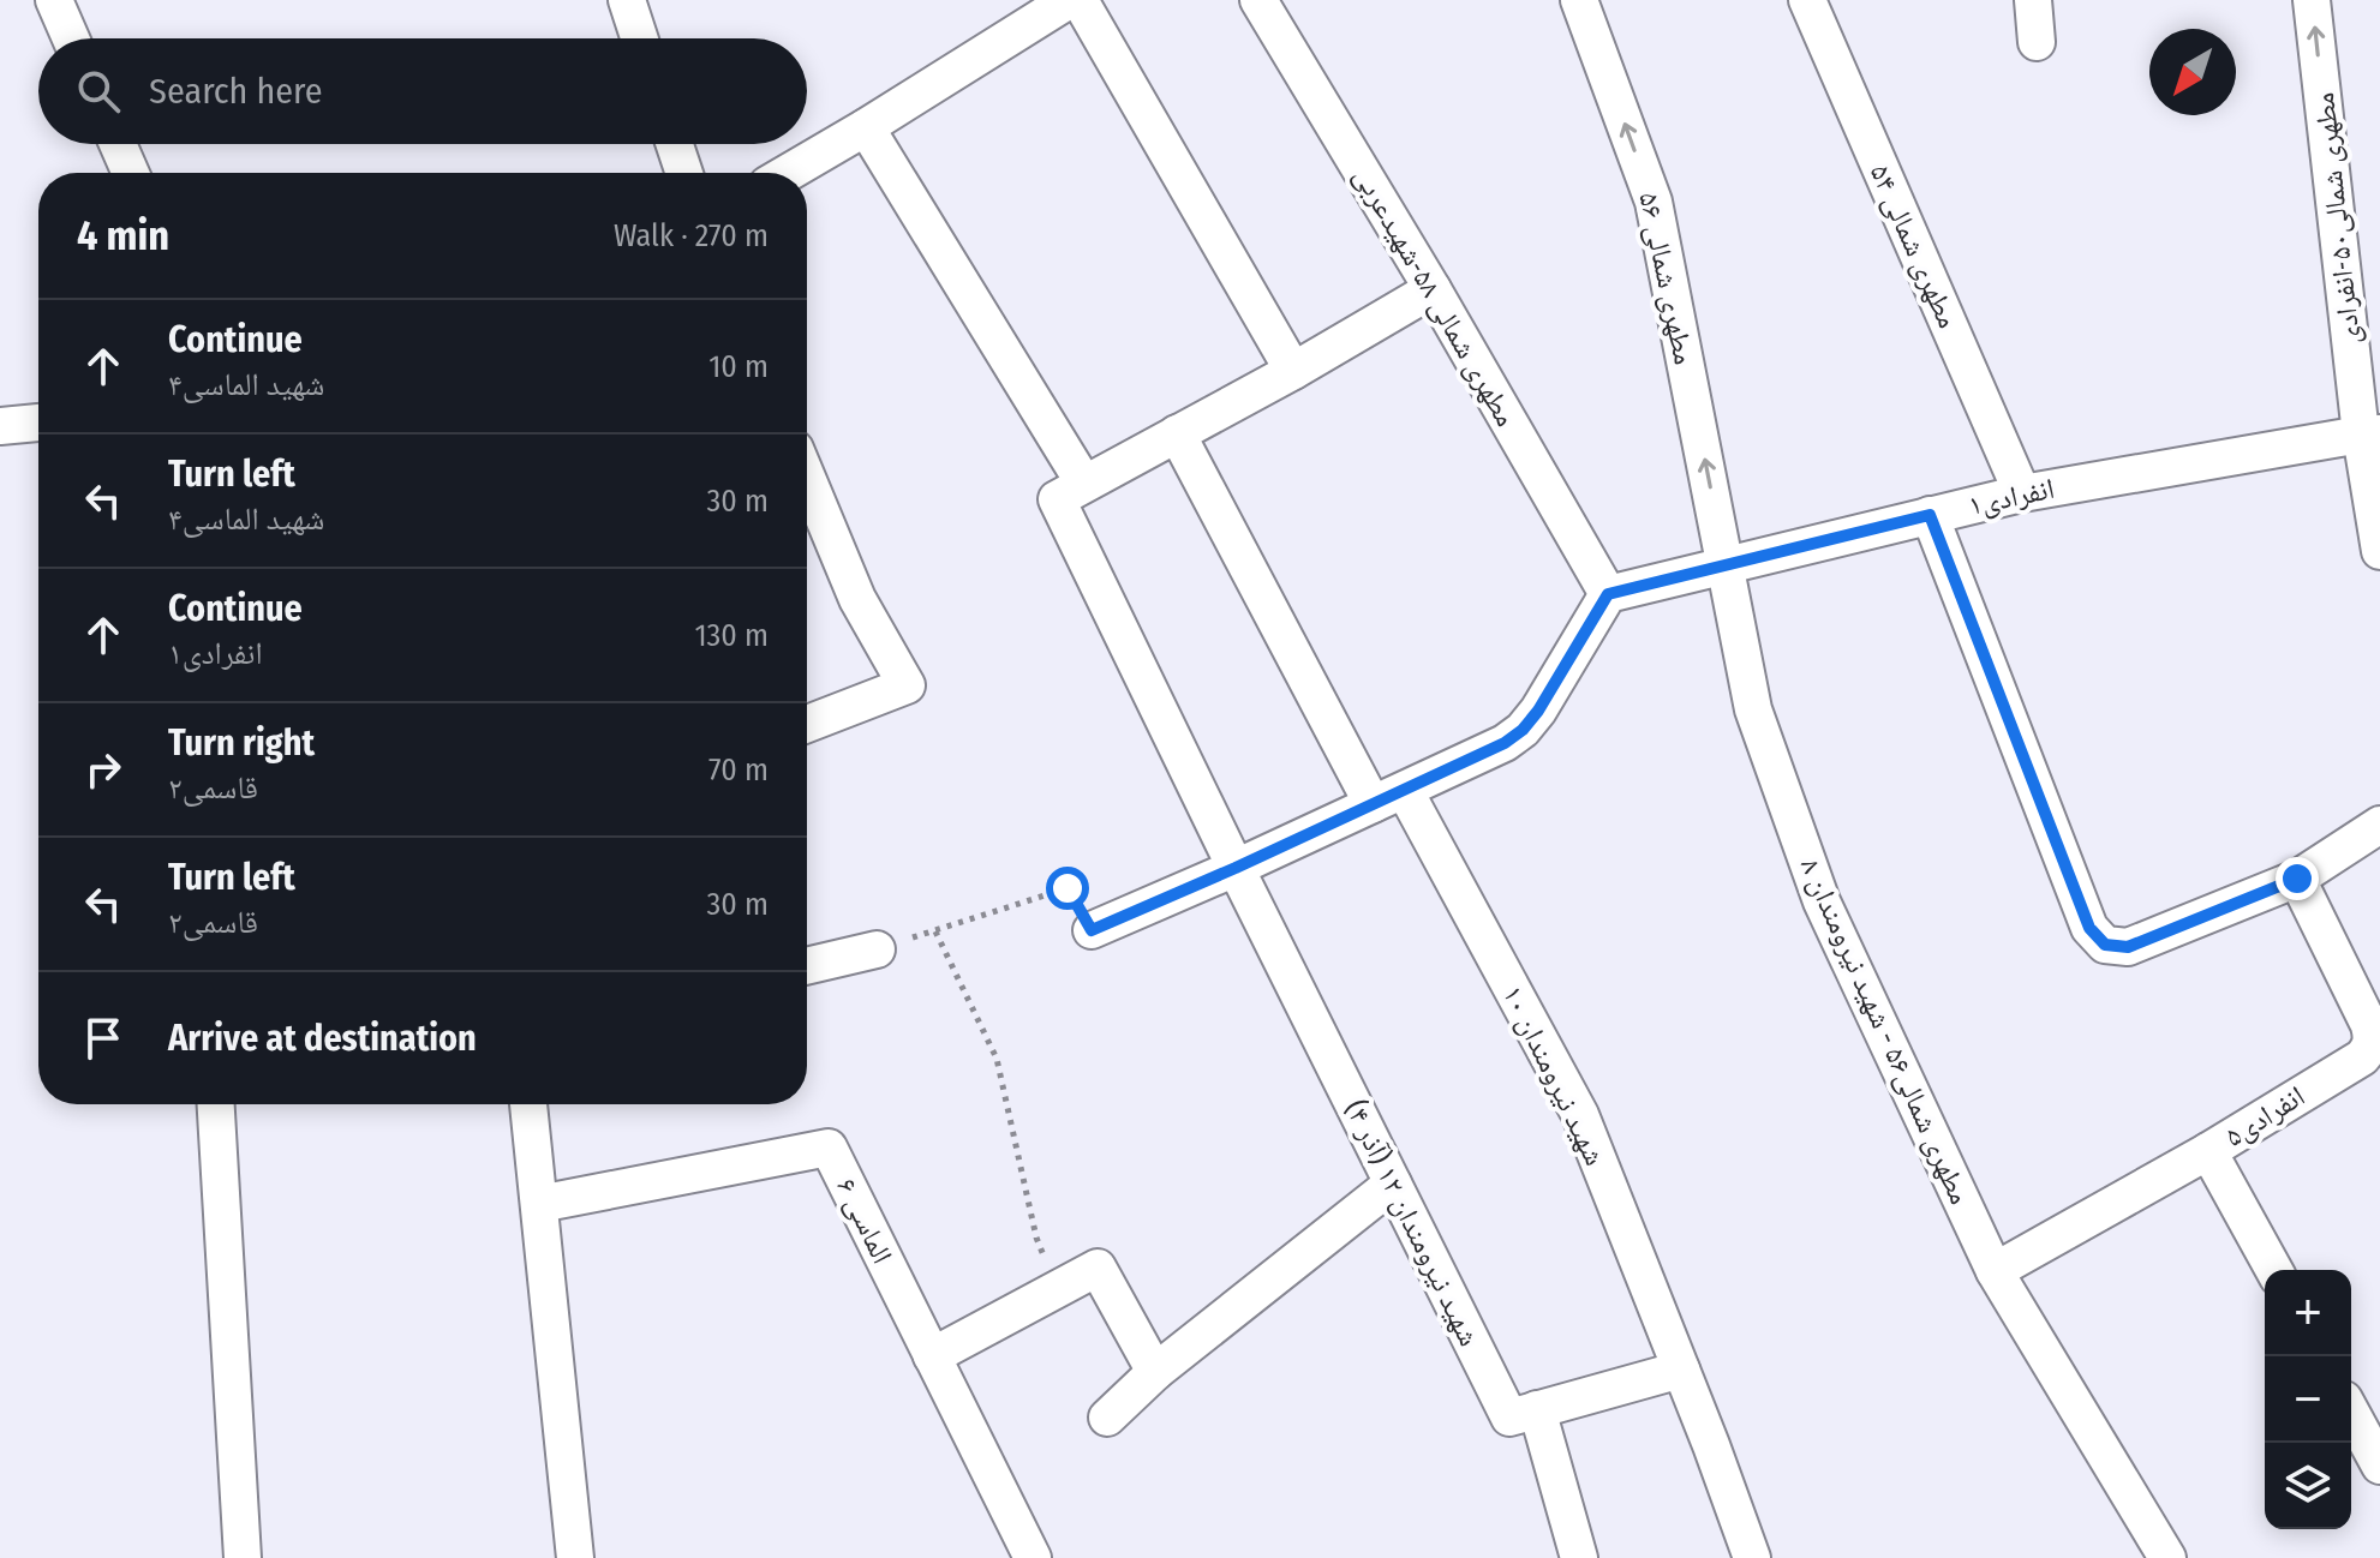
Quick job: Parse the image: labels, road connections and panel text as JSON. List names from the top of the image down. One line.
{"streets":{"street":["مطهری شمالی۵۰-انفرادی","مطهری شمالی ۵۴","مطهری شمالی ۵۶","مطهری شمالی ۵۸-شهیدعربی","انفرادی۱","مطهری شمالی۵۶ - شهید نیرومندان ۸","شهید نیرومندان ۱۰","انفرادی۵","الماسی ۶","شهید نیرومندان ۱۲ (آذر ۴)"]},"crossings":[["مطهری شمالی۵۰-انفرادی","انفرادی۱"],["مطهری شمالی ۵۴","انفرادی۱"],["مطهری شمالی ۵۶","انفرادی۱"],["مطهری شمالی ۵۶","مطهری شمالی۵۶ - شهید نیرومندان ۸"],["مطهری شمالی ۵۸-شهیدعربی","انفرادی۱"],["انفرادی۱","مطهری شمالی۵۶ - شهید نیرومندان ۸"],["مطهری شمالی۵۶ - شهید نیرومندان ۸","انفرادی۵"],["شهید نیرومندان ۱۰","شهید نیرومندان ۱۲ (آذر ۴)"]],"one_way":["مطهری شمالی۵۰-انفرادی","مطهری شمالی ۵۶"],"north":"bottom left","page":{"search":"Search here","heading":["4 min","Walk · 270 m"],"list":[["Continue","شهید الماسی۴","10 m"],["Turn left","شهید الماسی۴","30 m"],["Continue","انفرادی۱","130 m"],["Turn right","قاسمی۲","70 m"],["Turn left","قاسمی۲","30 m"],"Arrive at destination"],"map_buttons":["+","−"]}}
